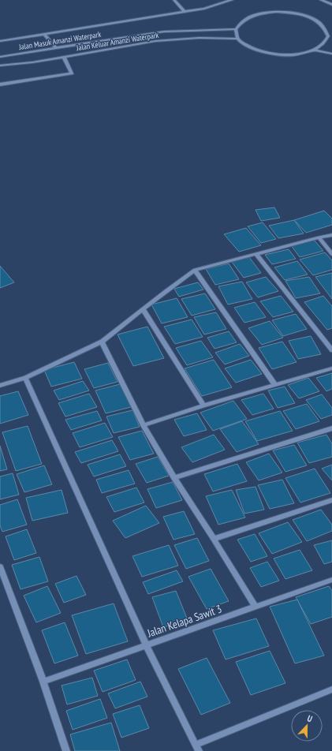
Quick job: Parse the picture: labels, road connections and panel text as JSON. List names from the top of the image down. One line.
{"streets":{"street":["Jalan Masuk Amanzi Waterpark","Jalan Keluar Amanzi Waterpark","Jalan Kelapa Sawit 3"]},"north":"top"}
